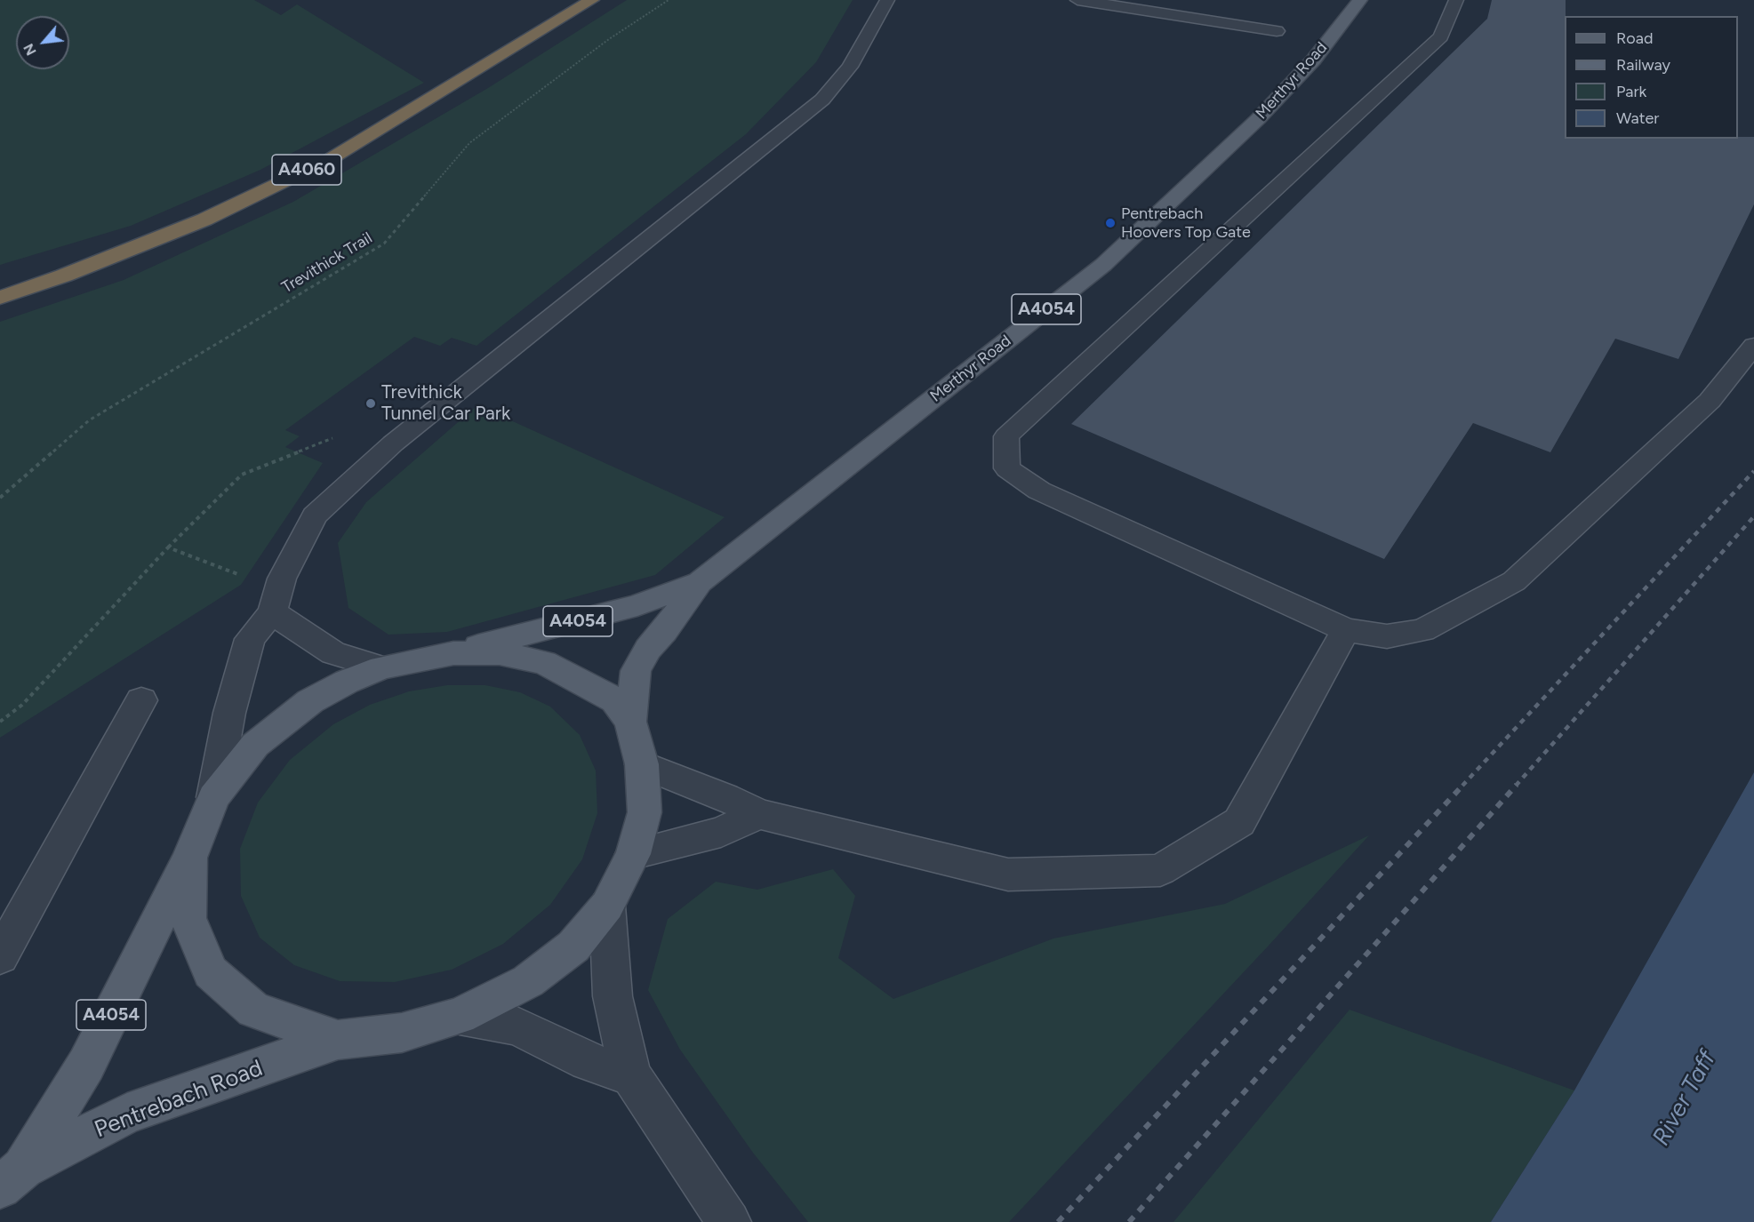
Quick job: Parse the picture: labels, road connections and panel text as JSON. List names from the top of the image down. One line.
{"streets":{"highway":["A4060"],"main road":["Merthyr Road","A4054","Pentrebach Road"],"path":["Trevithick Trail"]},"crossings":[["Merthyr Road","Pentrebach Road"]],"water":["River Taff"],"places":["Pentrebach Hoovers Top Gate","Trevithick Tunnel Car Park"],"legend":["Road","Railway","Park","Water"],"north":"bottom left"}
